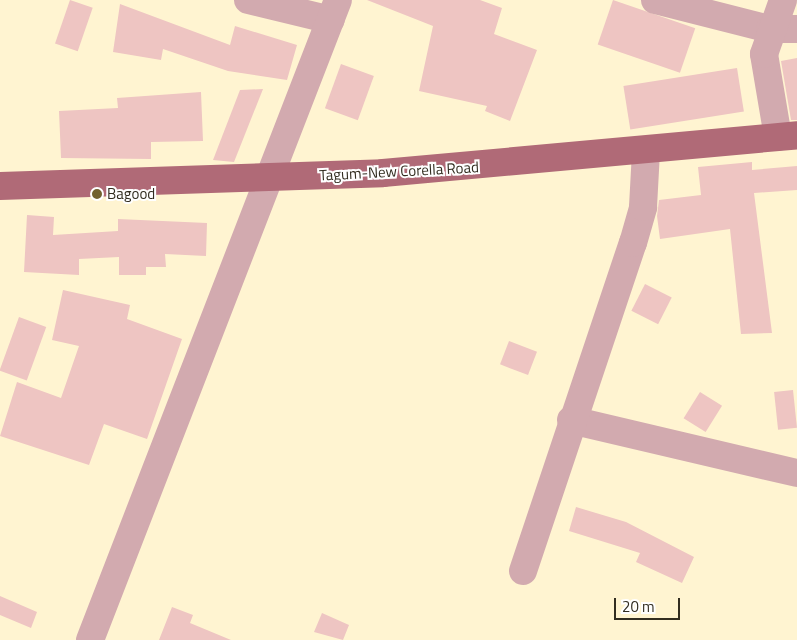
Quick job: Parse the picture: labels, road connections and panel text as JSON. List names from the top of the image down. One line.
{"streets":{"main road":["Tagum-New Corella Road"]},"places":["Bagood"],"scale_bar":"20 m"}
